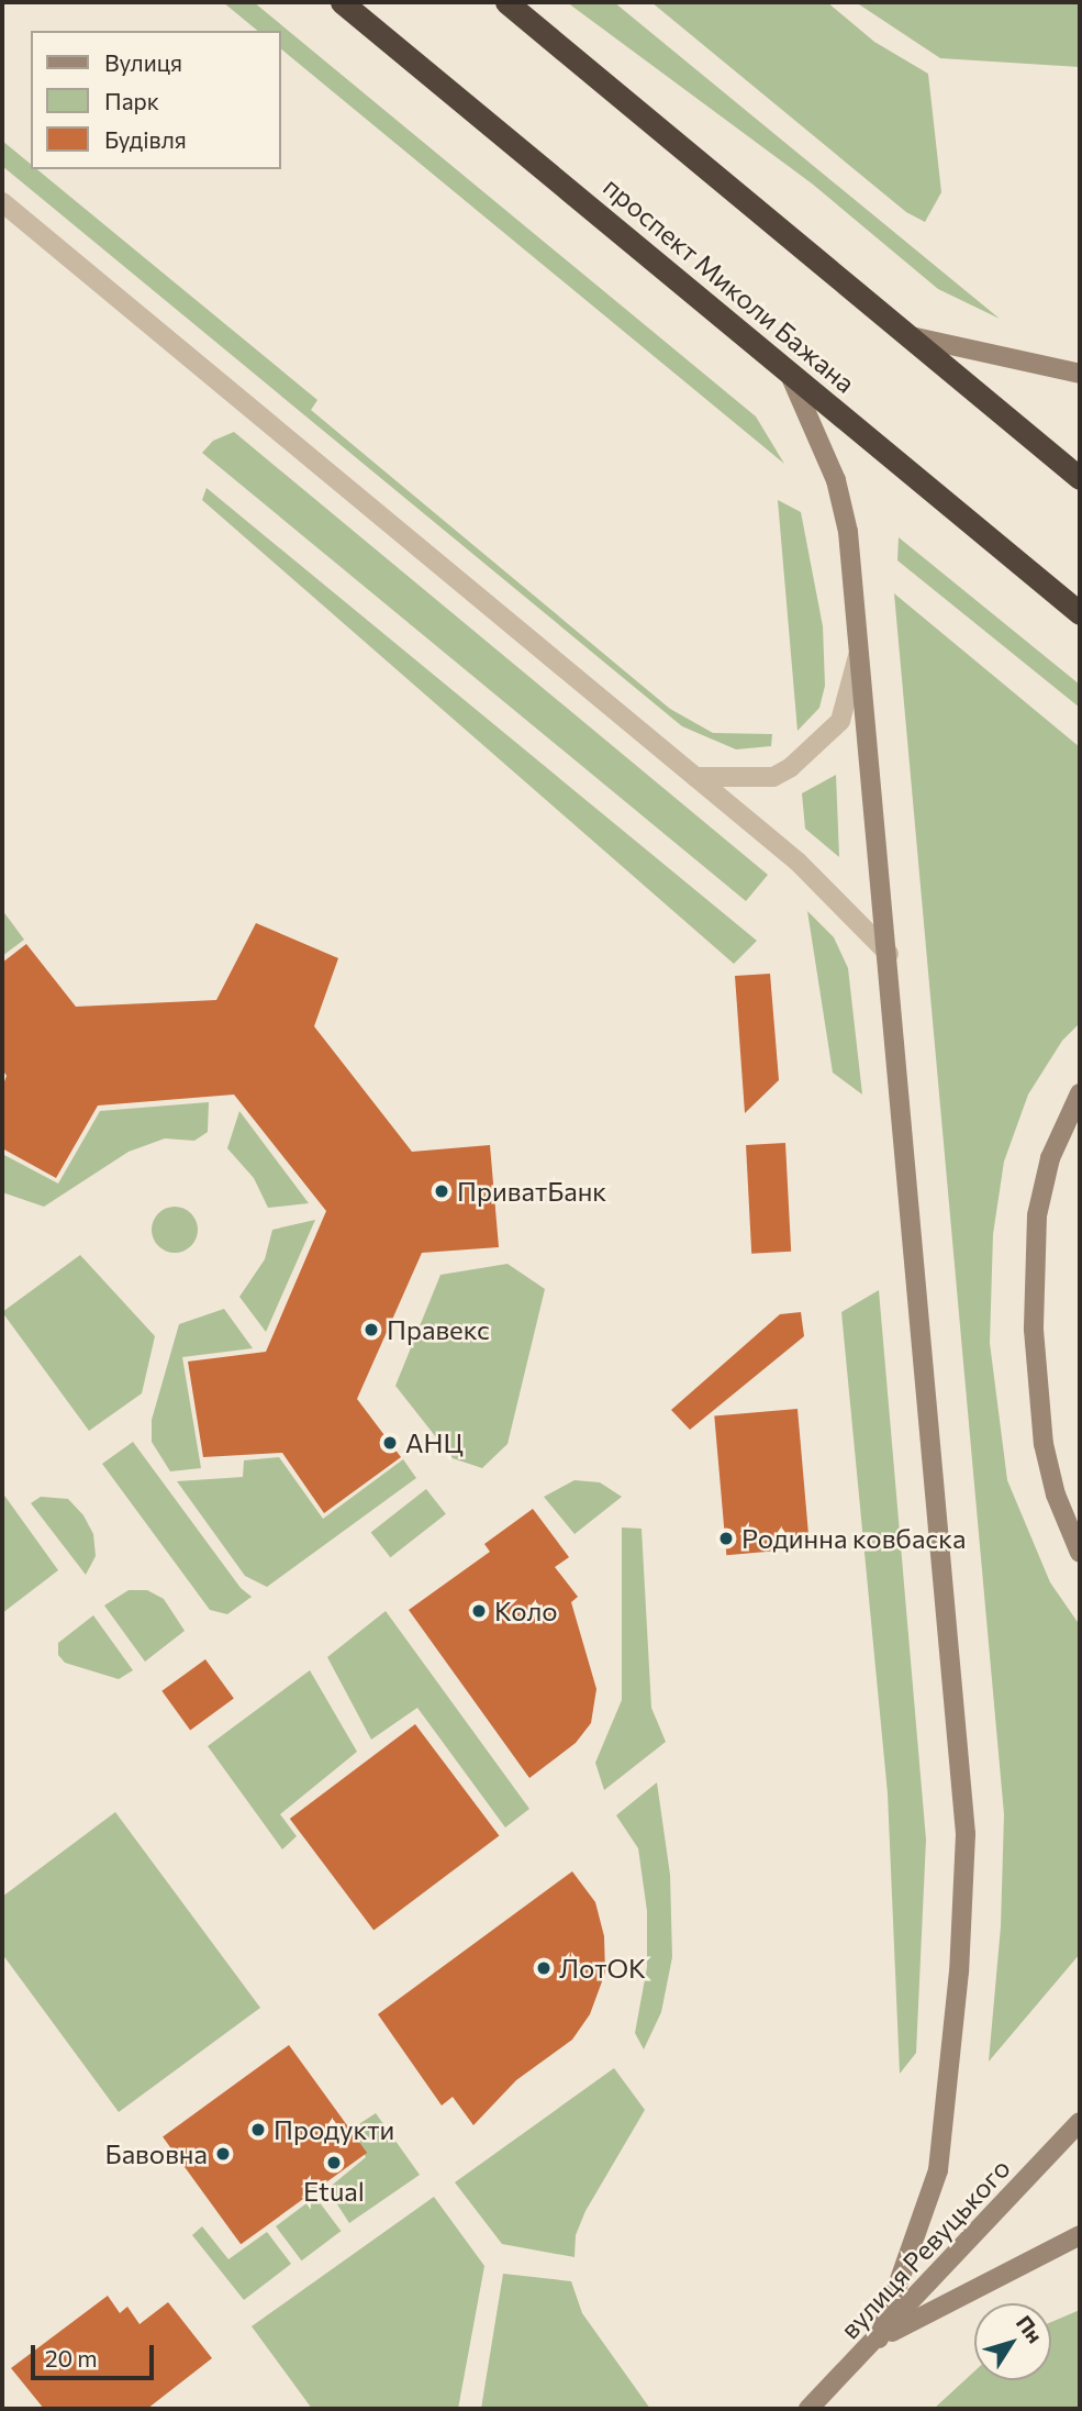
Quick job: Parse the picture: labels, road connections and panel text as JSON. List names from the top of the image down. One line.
{"streets":{"highway":["проспект Миколи Бажана"],"street":["вулиця Ревуцького"]},"places":["ПриватБанк","Правекс","АНЦ","Родинна ковбаска","Коло","ЛотОК","Продукти","Бавовна","Etual"],"legend":["Вулиця","Парк","Будівля"],"scale_bar":"20 m","north":"top right"}
